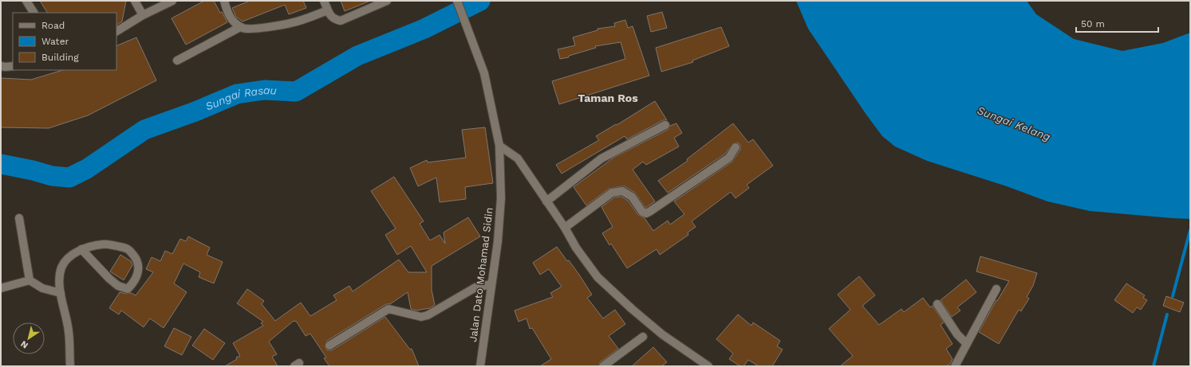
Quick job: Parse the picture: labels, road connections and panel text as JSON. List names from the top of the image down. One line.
{"streets":{"street":["Jalan Dato Mohamad Sidin"]},"districts":["Taman Ros"],"water":["Sungai Rasau","Sungai Kelang"],"legend":["Road","Water","Building"],"scale_bar":"50 m","north":"bottom left"}
